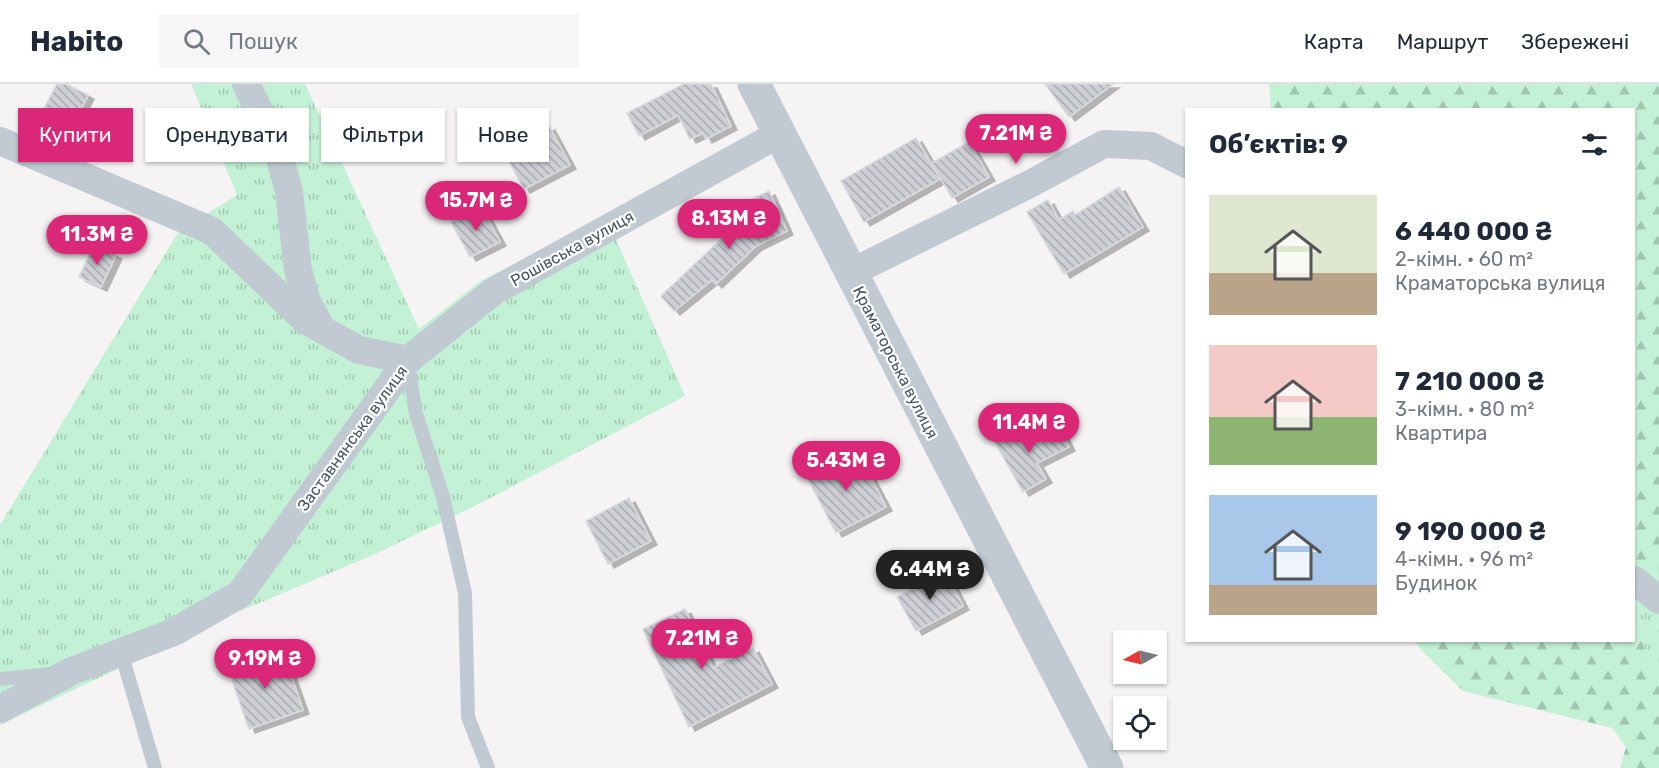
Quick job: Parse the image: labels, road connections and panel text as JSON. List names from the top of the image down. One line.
{"streets":{"street":["Рошівська вулиця","Краматорська вулиця","Заставнянська вулиця"]},"crossings":[["Рошівська вулиця","Краматорська вулиця"],["Рошівська вулиця","Заставнянська вулиця"]],"north":"left","page":{"header":"Habito","search":"Пошук","nav":["Карта","Маршрут","Збережені"],"chip":["Купити","Орендувати","Фільтри","Нове"],"heading":"Об’єктів: 9","price":["7.21M ₴","15.7M ₴","8.13M ₴","11.3M ₴","11.4M ₴","5.43M ₴","6.44M ₴","7.21M ₴","9.19M ₴"],"list":[{"name":"6 440 000 ₴","note":"2-кімн. · 60 m² · Краматорська вулиця"},{"name":"7 210 000 ₴","note":"3-кімн. · 80 m² · Квартира"},{"name":"9 190 000 ₴","note":"4-кімн. · 96 m² · Будинок"}]}}
